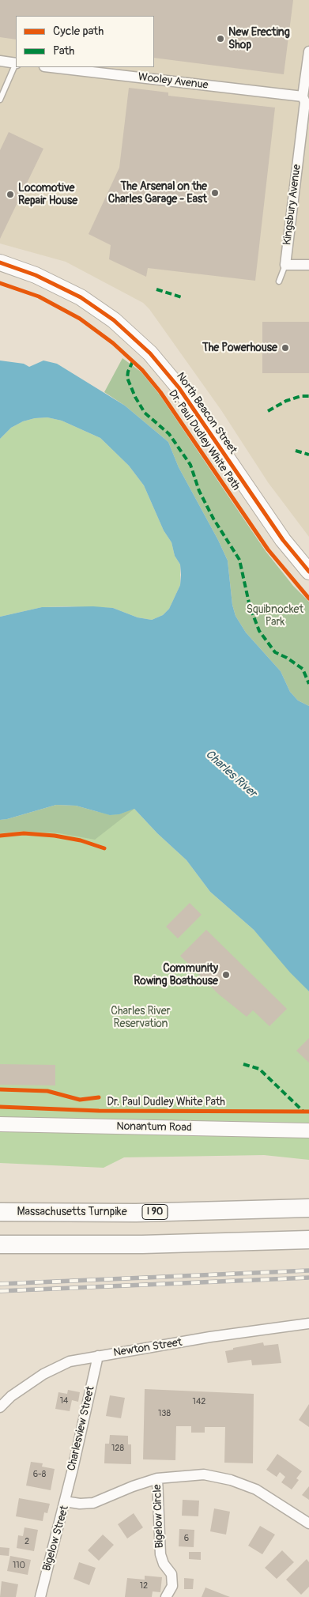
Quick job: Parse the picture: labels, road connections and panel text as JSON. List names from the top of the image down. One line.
{"streets":{"highway":["Massachusetts Turnpike","I 90"],"main road":["North Beacon Street","Nonantum Road"],"street":["Wooley Avenue","Kingsbury Avenue","Newton Street","Charlesview Street","Bigelow Circle","Bigelow Street"],"cycle path":["Dr. Paul Dudley White Path"]},"crossings":[["Wooley Avenue","Kingsbury Avenue"],["Newton Street","Charlesview Street"],["Charlesview Street","Bigelow Street"],["Bigelow Circle","Bigelow Street"]],"water":["Charles River"],"parks":["Squibnocket Park","Charles River Reservation"],"places":["New Erecting Shop","The Arsenal on the Charles Garage - East","Locomotive Repair House","The Powerhouse","Community Rowing Boathouse"],"house_numbers":["14","142","138","128","6-8","6","2","110","12"],"legend":["Cycle path","Path"]}
